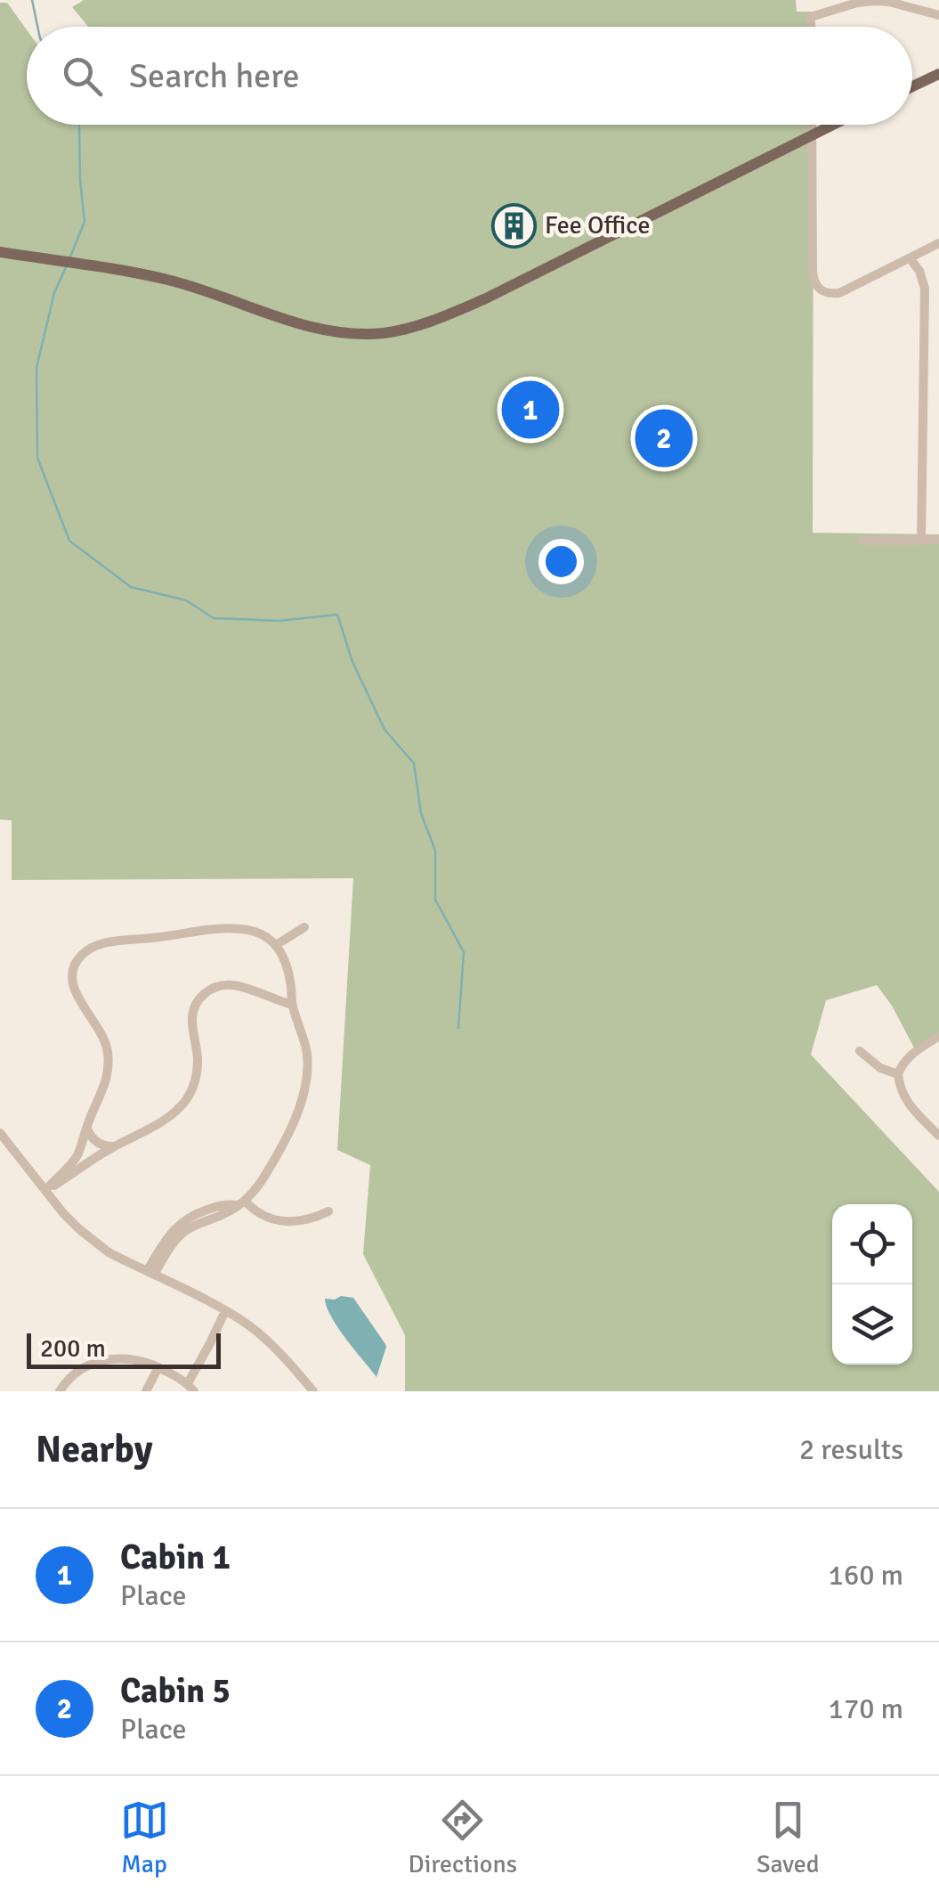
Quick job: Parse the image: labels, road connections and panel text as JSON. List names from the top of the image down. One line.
{"places":{"building":["Fee Office"]},"scale_bar":"200 m","page":{"search":"Search here","pins":["1","2"],"scale":"200 m","heading":["Nearby","2 results"],"list":[{"mark":"1","name":"Cabin 1","note":"Place","value":"160 m"},{"mark":"2","name":"Cabin 5","note":"Place","value":"170 m"}],"nav":["Map","Directions","Saved"]}}
